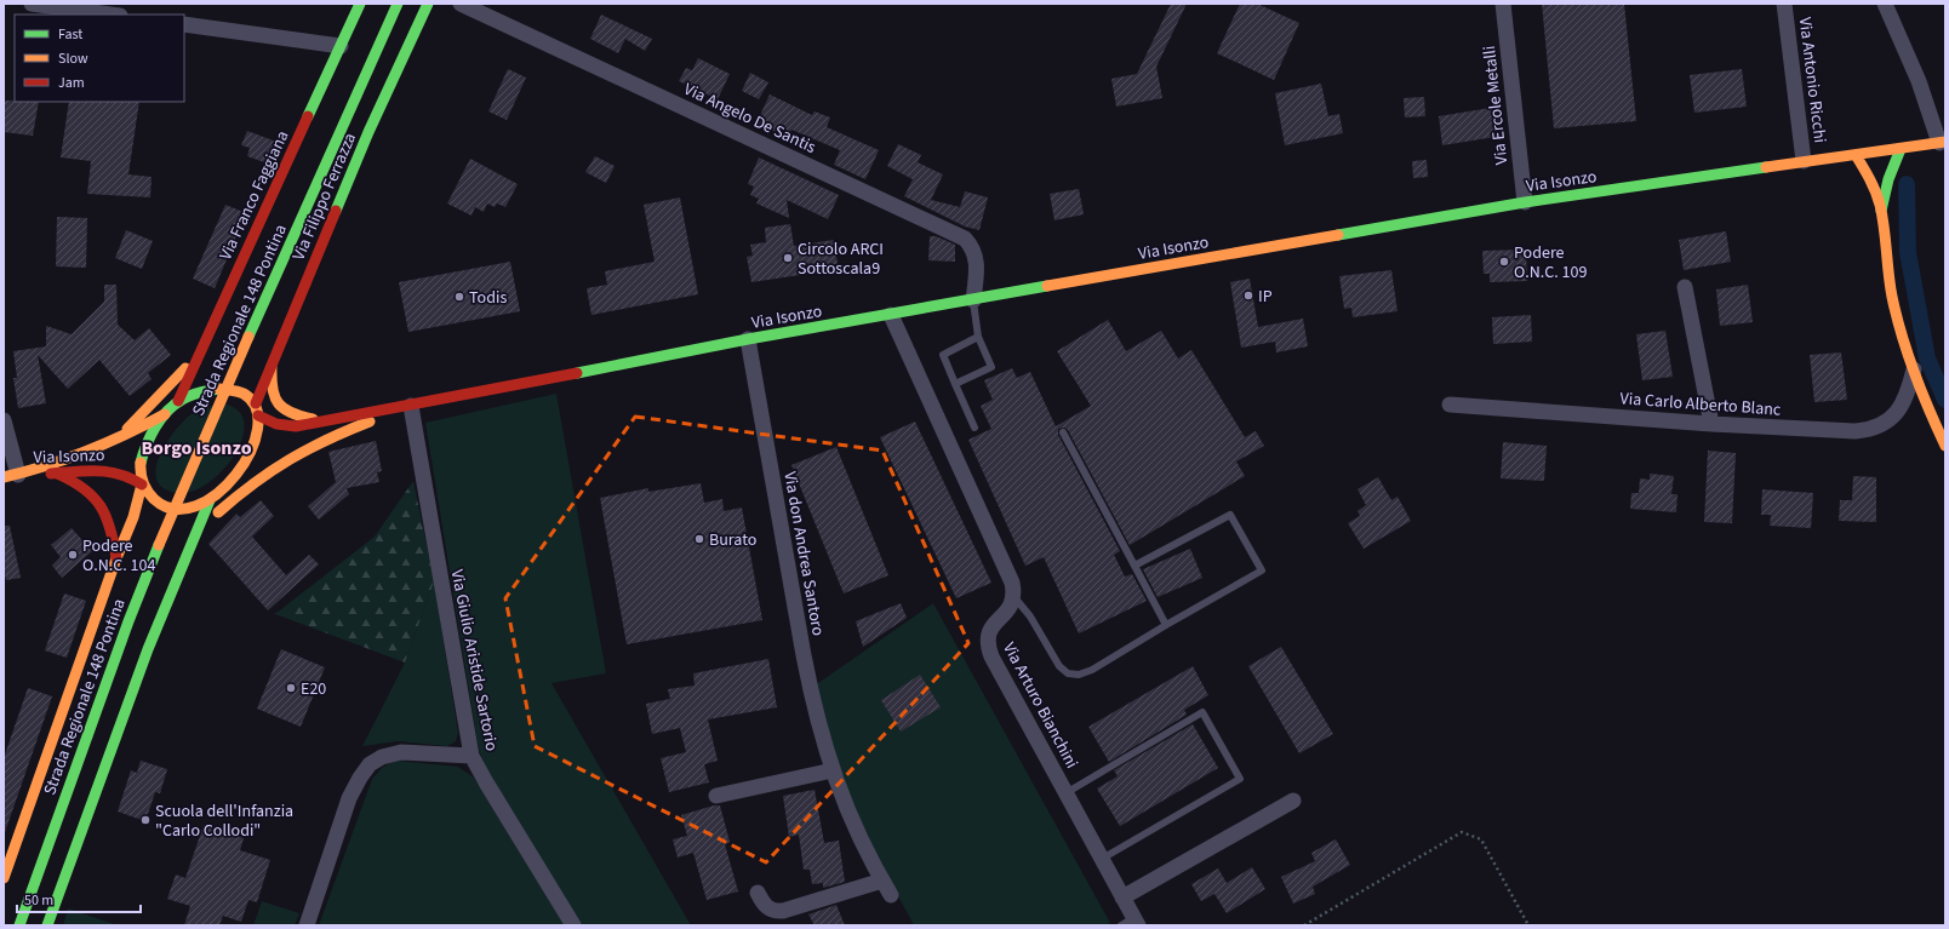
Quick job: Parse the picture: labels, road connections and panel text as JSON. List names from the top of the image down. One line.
{"streets":{"main road":["Via Isonzo","Via Franco Faggiana","Via Filippo Ferrazza","Strada Regionale 148 Pontina"],"street":["Via Antonio Ricchi","Via Ercole Metalli","Via Angelo De Santis","Via Carlo Alberto Blanc","Via don Andrea Santoro","Via Giulio Aristide Sartorio","Via Arturo Bianchini"]},"crossings":[["Via Antonio Ricchi","Via Isonzo"],["Via Ercole Metalli","Via Isonzo"],["Via Angelo De Santis","Via Isonzo"],["Via Isonzo","Via Franco Faggiana"],["Via Isonzo","Via Filippo Ferrazza"],["Via Isonzo","Via don Andrea Santoro"],["Via Isonzo","Via Giulio Aristide Sartorio"],["Via Franco Faggiana","Via Filippo Ferrazza"]],"districts":["Borgo Isonzo"],"places":["Circolo ARCI Sottoscala9","Podere O.N.C. 109","IP","Todis","Burato","Podere O.N.C. 104","E20","Scuola dell'Infanzia \"Carlo Collodi\""],"legend":["Fast","Slow","Jam"],"scale_bar":"50 m"}
